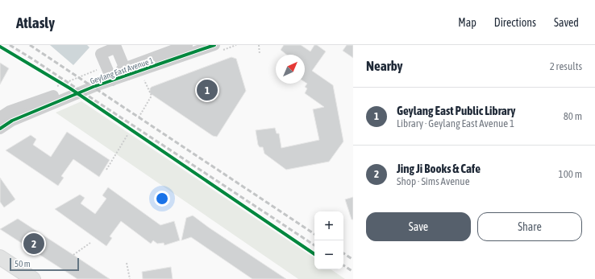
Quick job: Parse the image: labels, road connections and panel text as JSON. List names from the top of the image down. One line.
{"streets":{"street":["Geylang East Avenue 1"]},"scale_bar":"50 m","north":"top right","page":{"header":"Atlasly","nav":["Map","Directions","Saved"],"heading":["Nearby","2 results"],"pins":["1","2"],"list":[{"mark":"1","name":"Geylang East Public Library","note":"Library · Geylang East Avenue 1","value":"80 m"},{"mark":"2","name":"Jing Ji Books & Cafe","note":"Shop · Sims Avenue","value":"100 m"}],"buttons":["Save","Share"],"map_buttons":["+","−"],"scale":"50 m"}}
